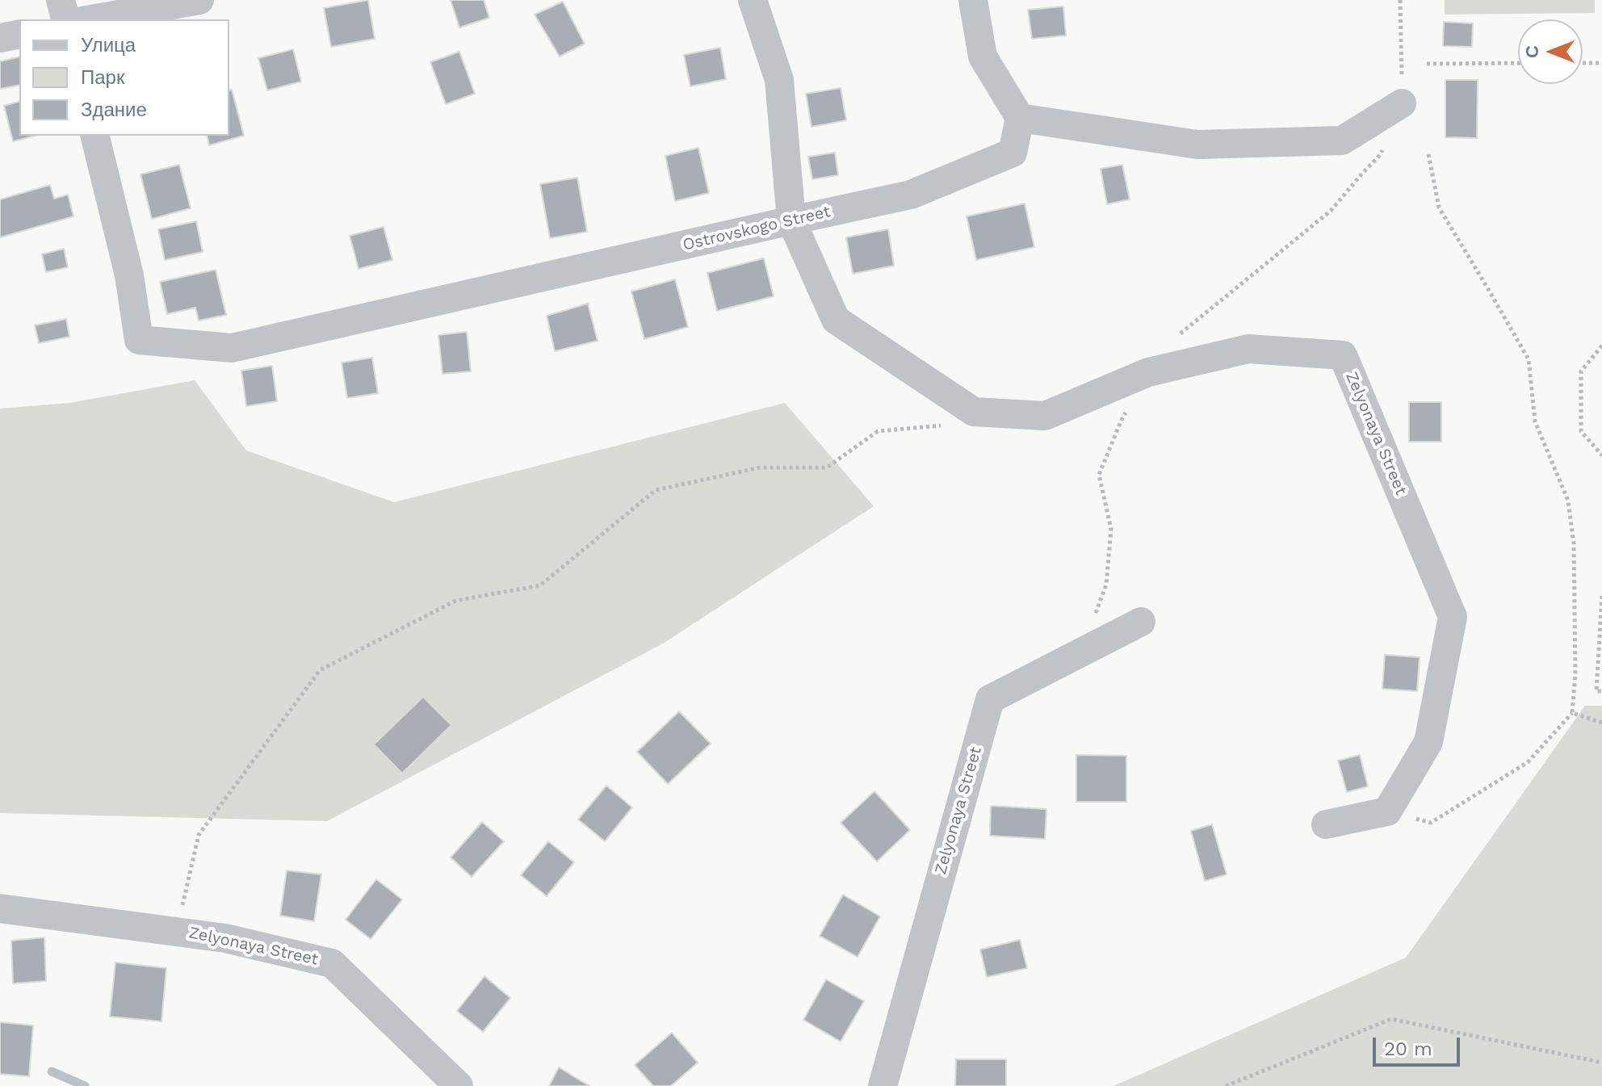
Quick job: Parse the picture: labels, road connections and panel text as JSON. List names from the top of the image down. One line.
{"streets":{"street":["Ostrovskogo Street","Zelyonaya Street"]},"crossings":[["Ostrovskogo Street","Zelyonaya Street"]],"legend":["Улица","Парк","Здание"],"scale_bar":"20 m","north":"left"}
